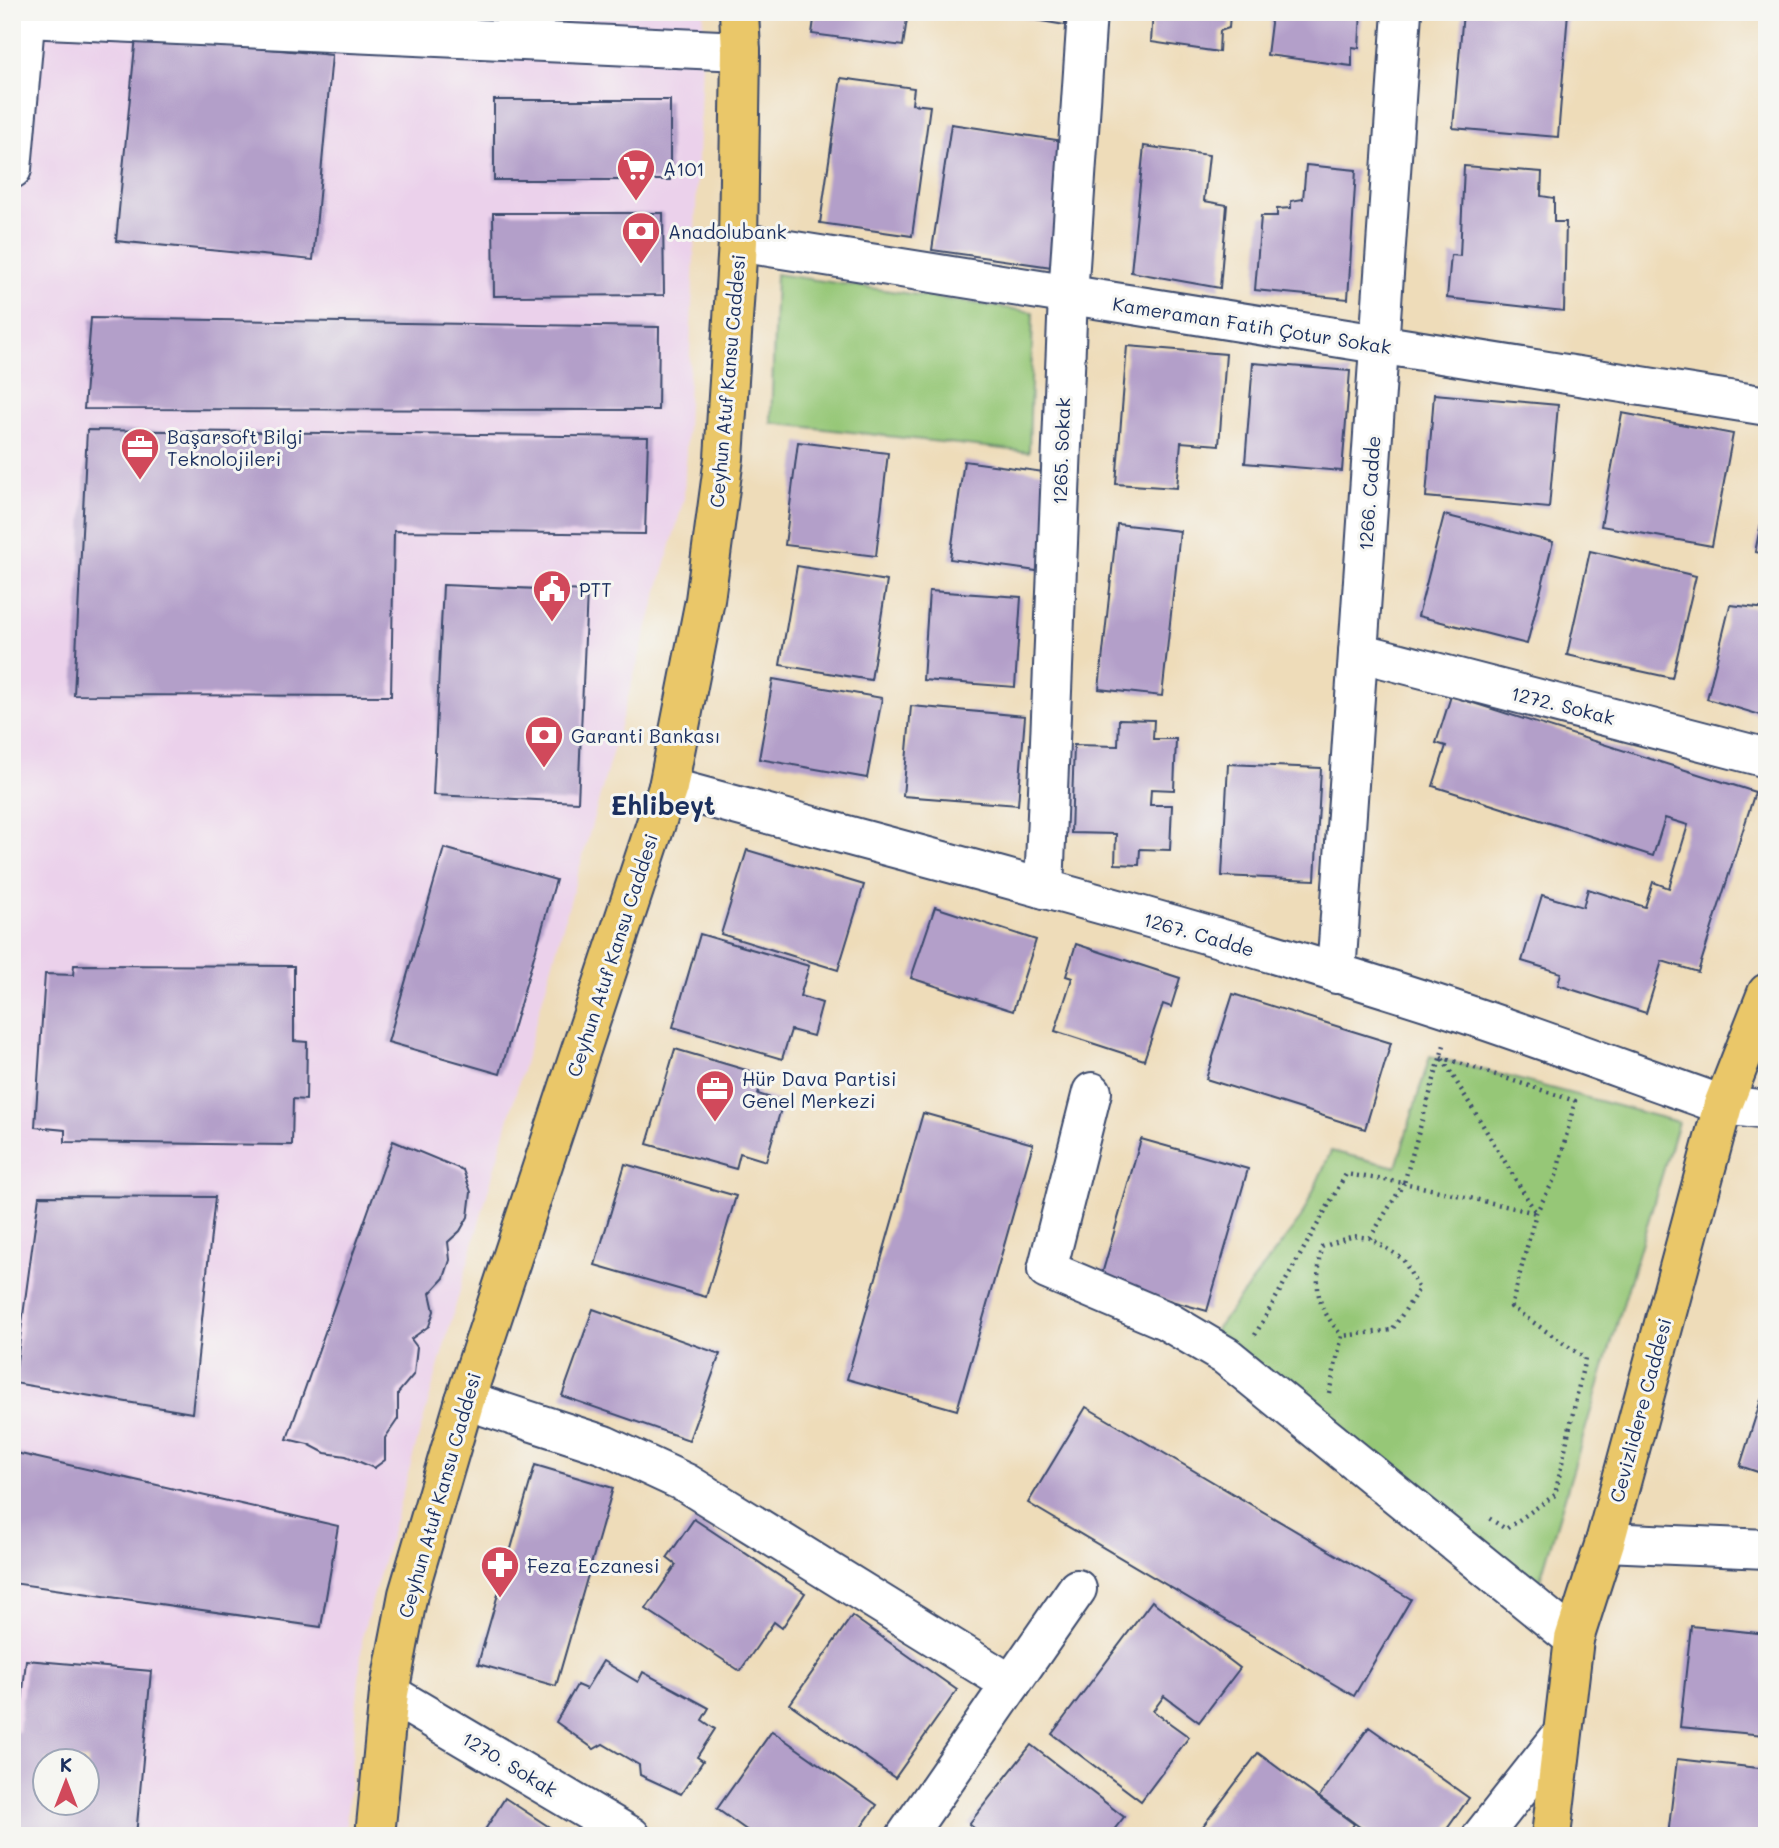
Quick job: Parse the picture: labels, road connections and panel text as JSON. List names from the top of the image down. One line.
{"streets":{"main road":["Ceyhun Atuf Kansu Caddesi","Cevizlidere Caddesi"],"street":["Kameraman Fatih Çotur Sokak","1265. Sokak","1266. Cadde","1272. Sokak","1267. Cadde","1270. Sokak"]},"crossings":[["Kameraman Fatih Çotur Sokak","Ceyhun Atuf Kansu Caddesi"],["Kameraman Fatih Çotur Sokak","1265. Sokak"],["Kameraman Fatih Çotur Sokak","1266. Cadde"],["Ceyhun Atuf Kansu Caddesi","1267. Cadde"],["Ceyhun Atuf Kansu Caddesi","1270. Sokak"],["1265. Sokak","1267. Cadde"],["1266. Cadde","1272. Sokak"],["1266. Cadde","1267. Cadde"],["1267. Cadde","Cevizlidere Caddesi"]],"districts":["Ehlibeyt"],"places":{"supermarket":["A101"],"bank":["Anadolubank","Garanti Bankası"],"office":["Başarsoft Bilgi Teknolojileri","Hür Dava Partisi Genel Merkezi"],"public building":["PTT"],"pharmacy":["Feza Eczanesi"]},"north":"top"}
